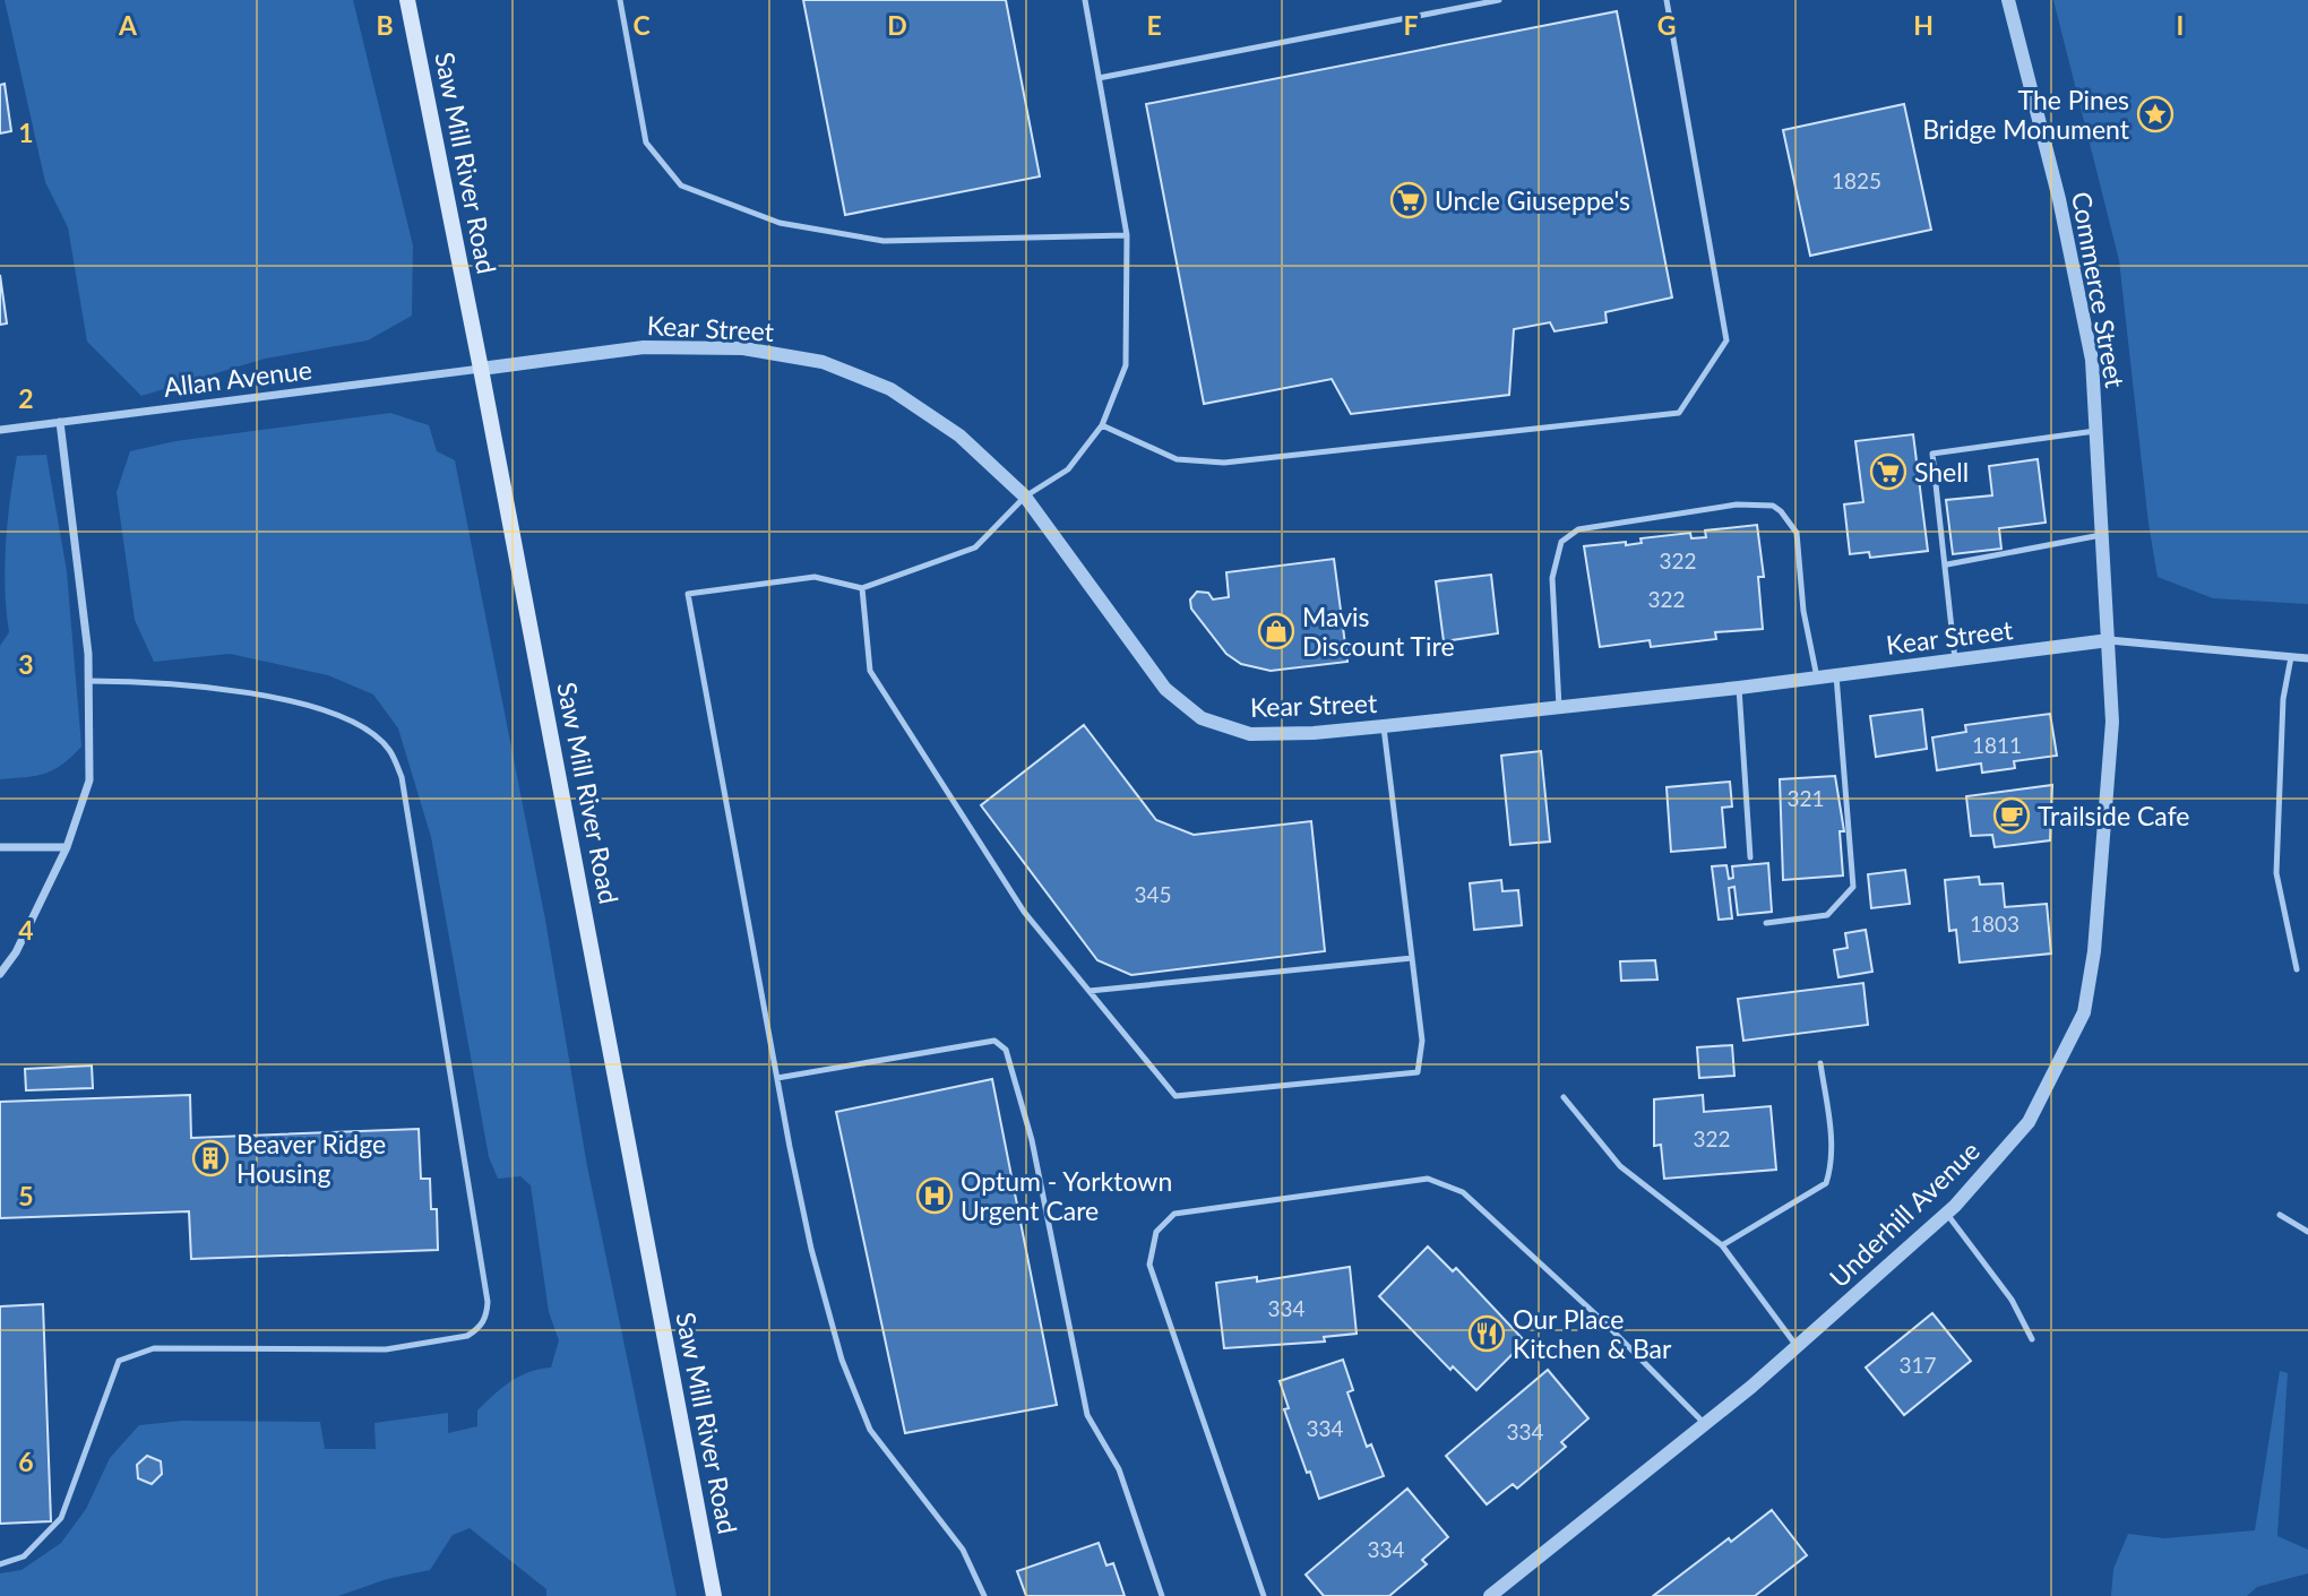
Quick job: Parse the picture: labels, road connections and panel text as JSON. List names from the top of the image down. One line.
{"streets":{"main road":["Saw Mill River Road"],"street":["Commerce Street","Kear Street","Allan Avenue","Underhill Avenue"]},"crossings":[["Saw Mill River Road","Kear Street"],["Saw Mill River Road","Allan Avenue"],["Commerce Street","Kear Street"],["Commerce Street","Underhill Avenue"],["Kear Street","Allan Avenue"],["Kear Street","Underhill Avenue"]],"places":{"place":["The Pines Bridge Monument"],"supermarket":["Uncle Giuseppe's","Shell"],"shop":["Mavis Discount Tire"],"cafe":["Trailside Cafe"],"building":["Beaver Ridge Housing"],"hospital":["Optum - Yorktown Urgent Care"],"restaurant":["Our Place Kitchen & Bar"]},"house_numbers":["1825","322","322","1811","321","345","1803","322","334","317","334","334","334"],"grid":{"columns":["A","B","C","D","E","F","G","H","I"],"rows":["1","2","3","4","5","6"]}}
